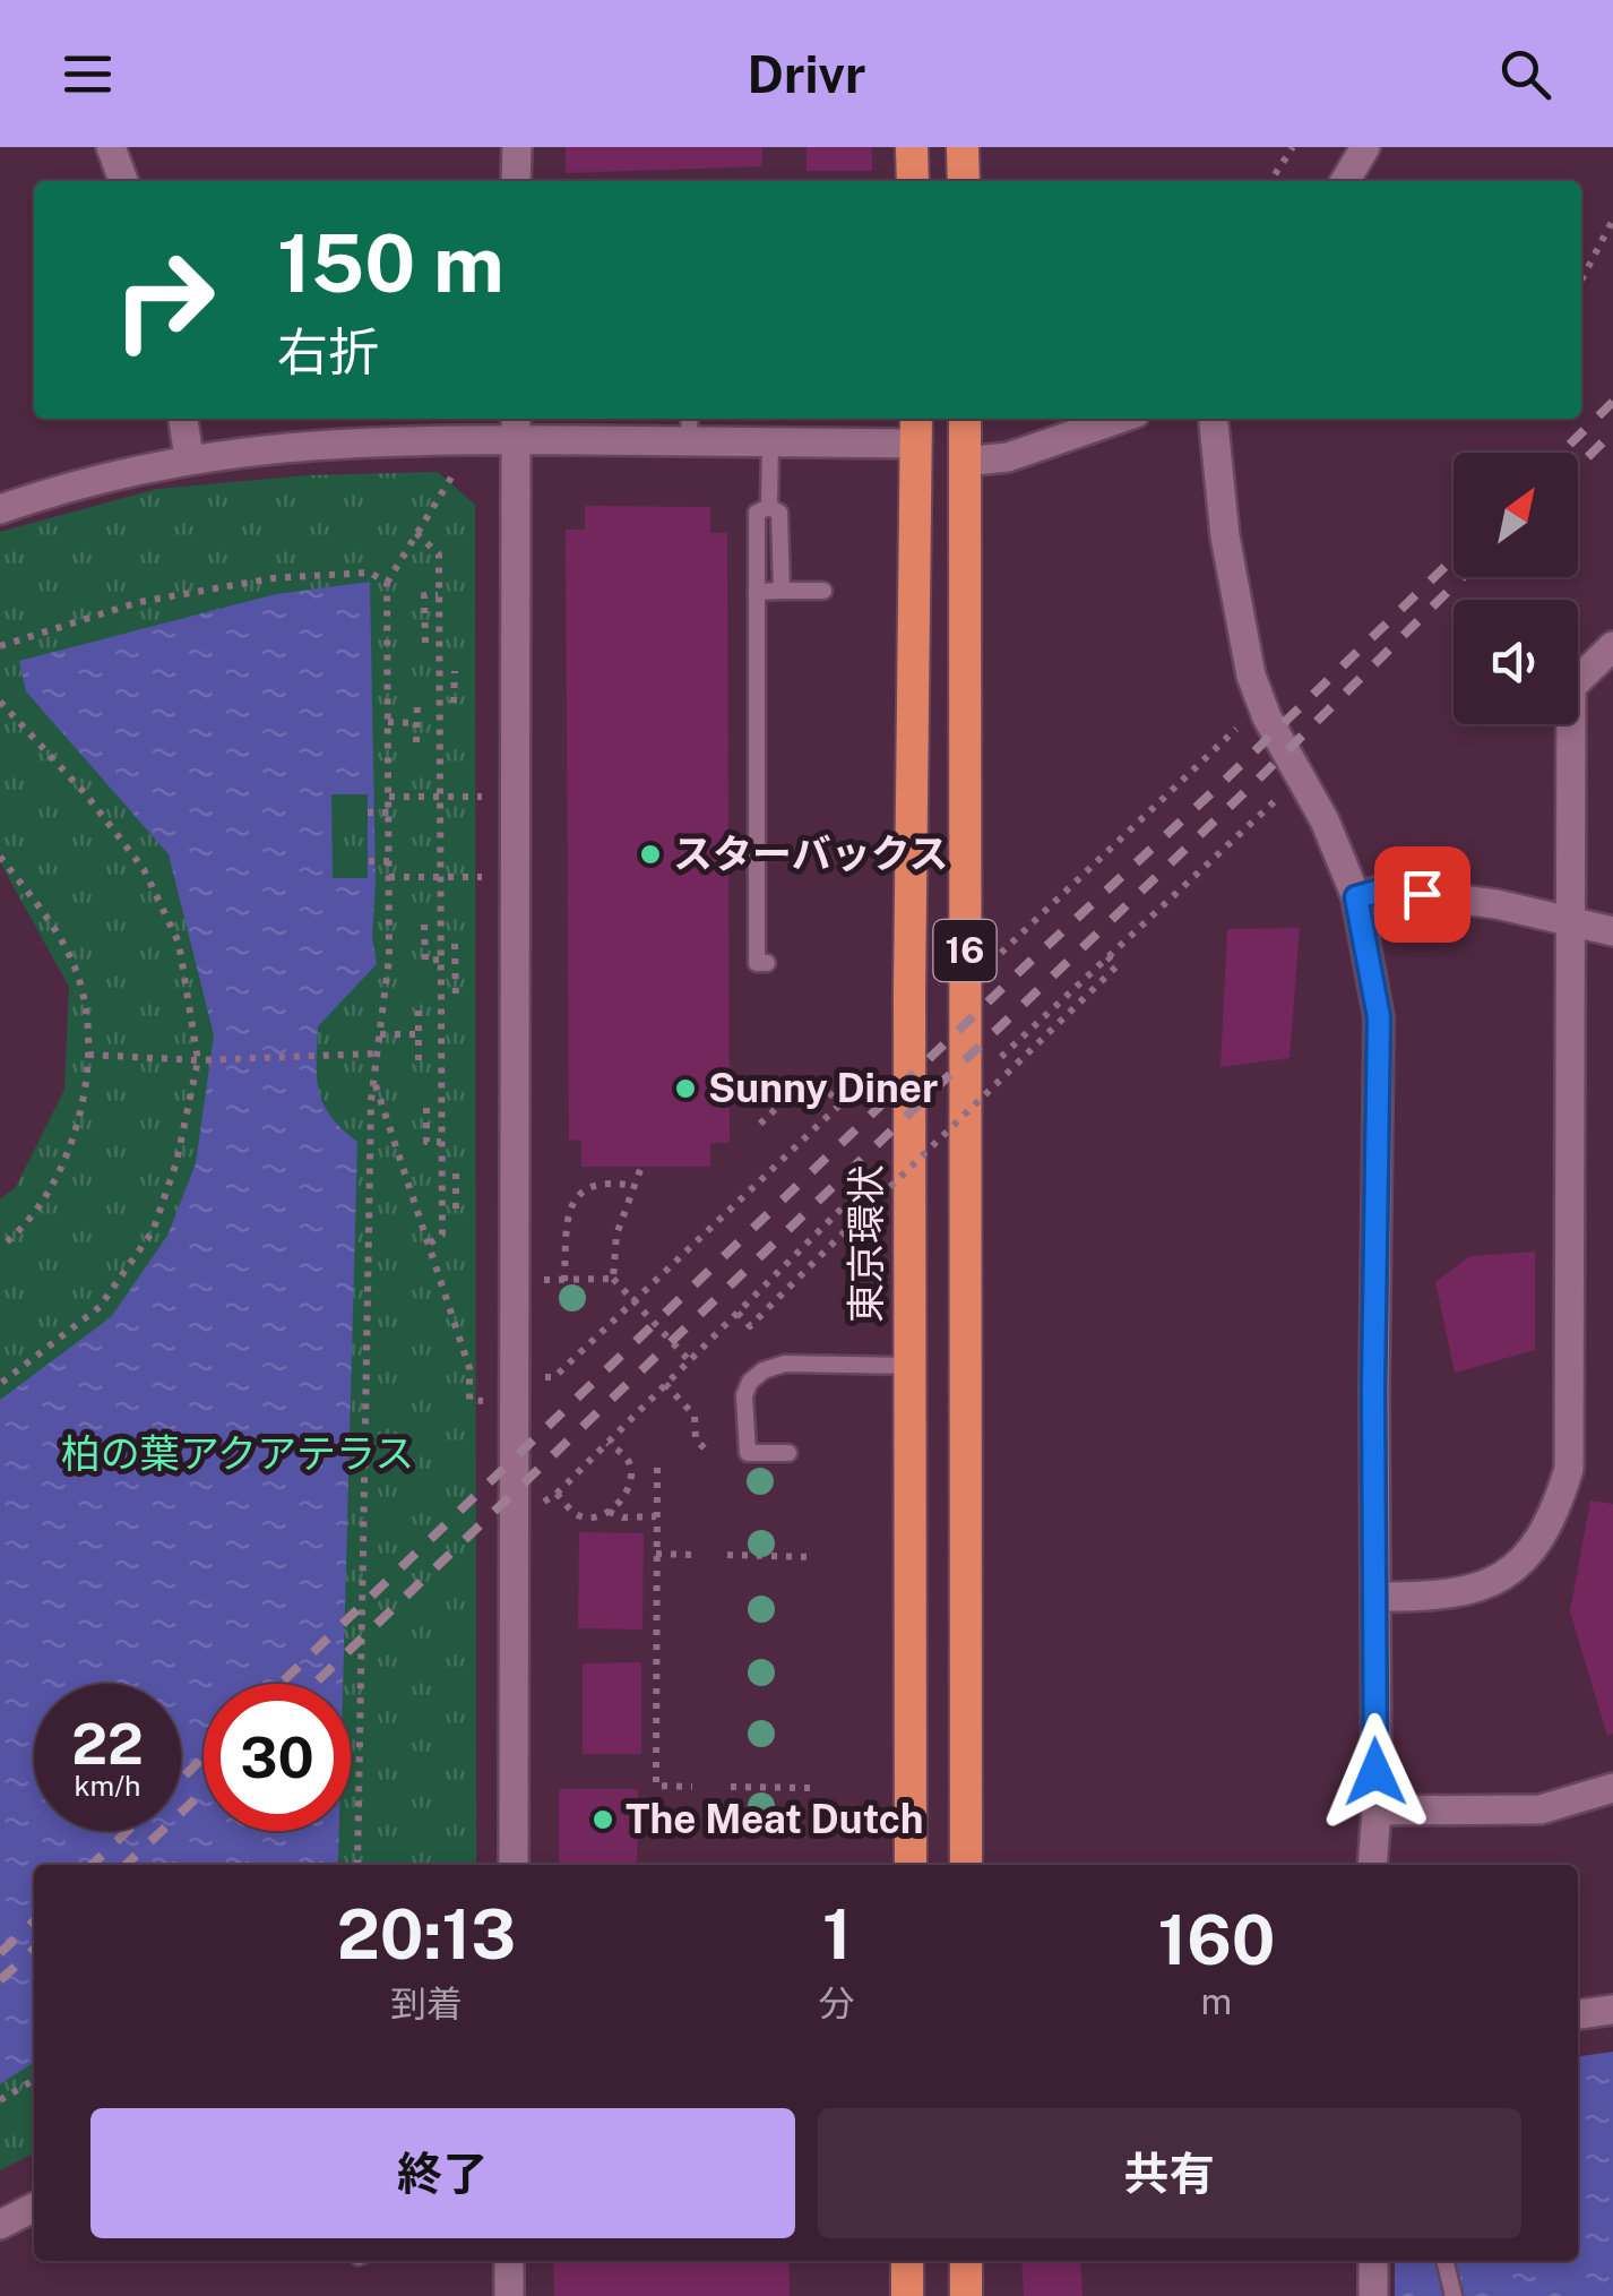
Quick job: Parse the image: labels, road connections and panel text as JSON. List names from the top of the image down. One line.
{"streets":{"highway":["16","東京環状"]},"parks":["柏の葉アクアテラス"],"places":["スターバックス","Sunny Diner","The Meat Dutch"],"north":"top right","page":{"header":"Drivr","turn":["150 m","右折"],"speed":"22 km/h","limit":"30","eta":["20:13","到着","1","分","160","m"],"buttons":["終了","共有"]}}
